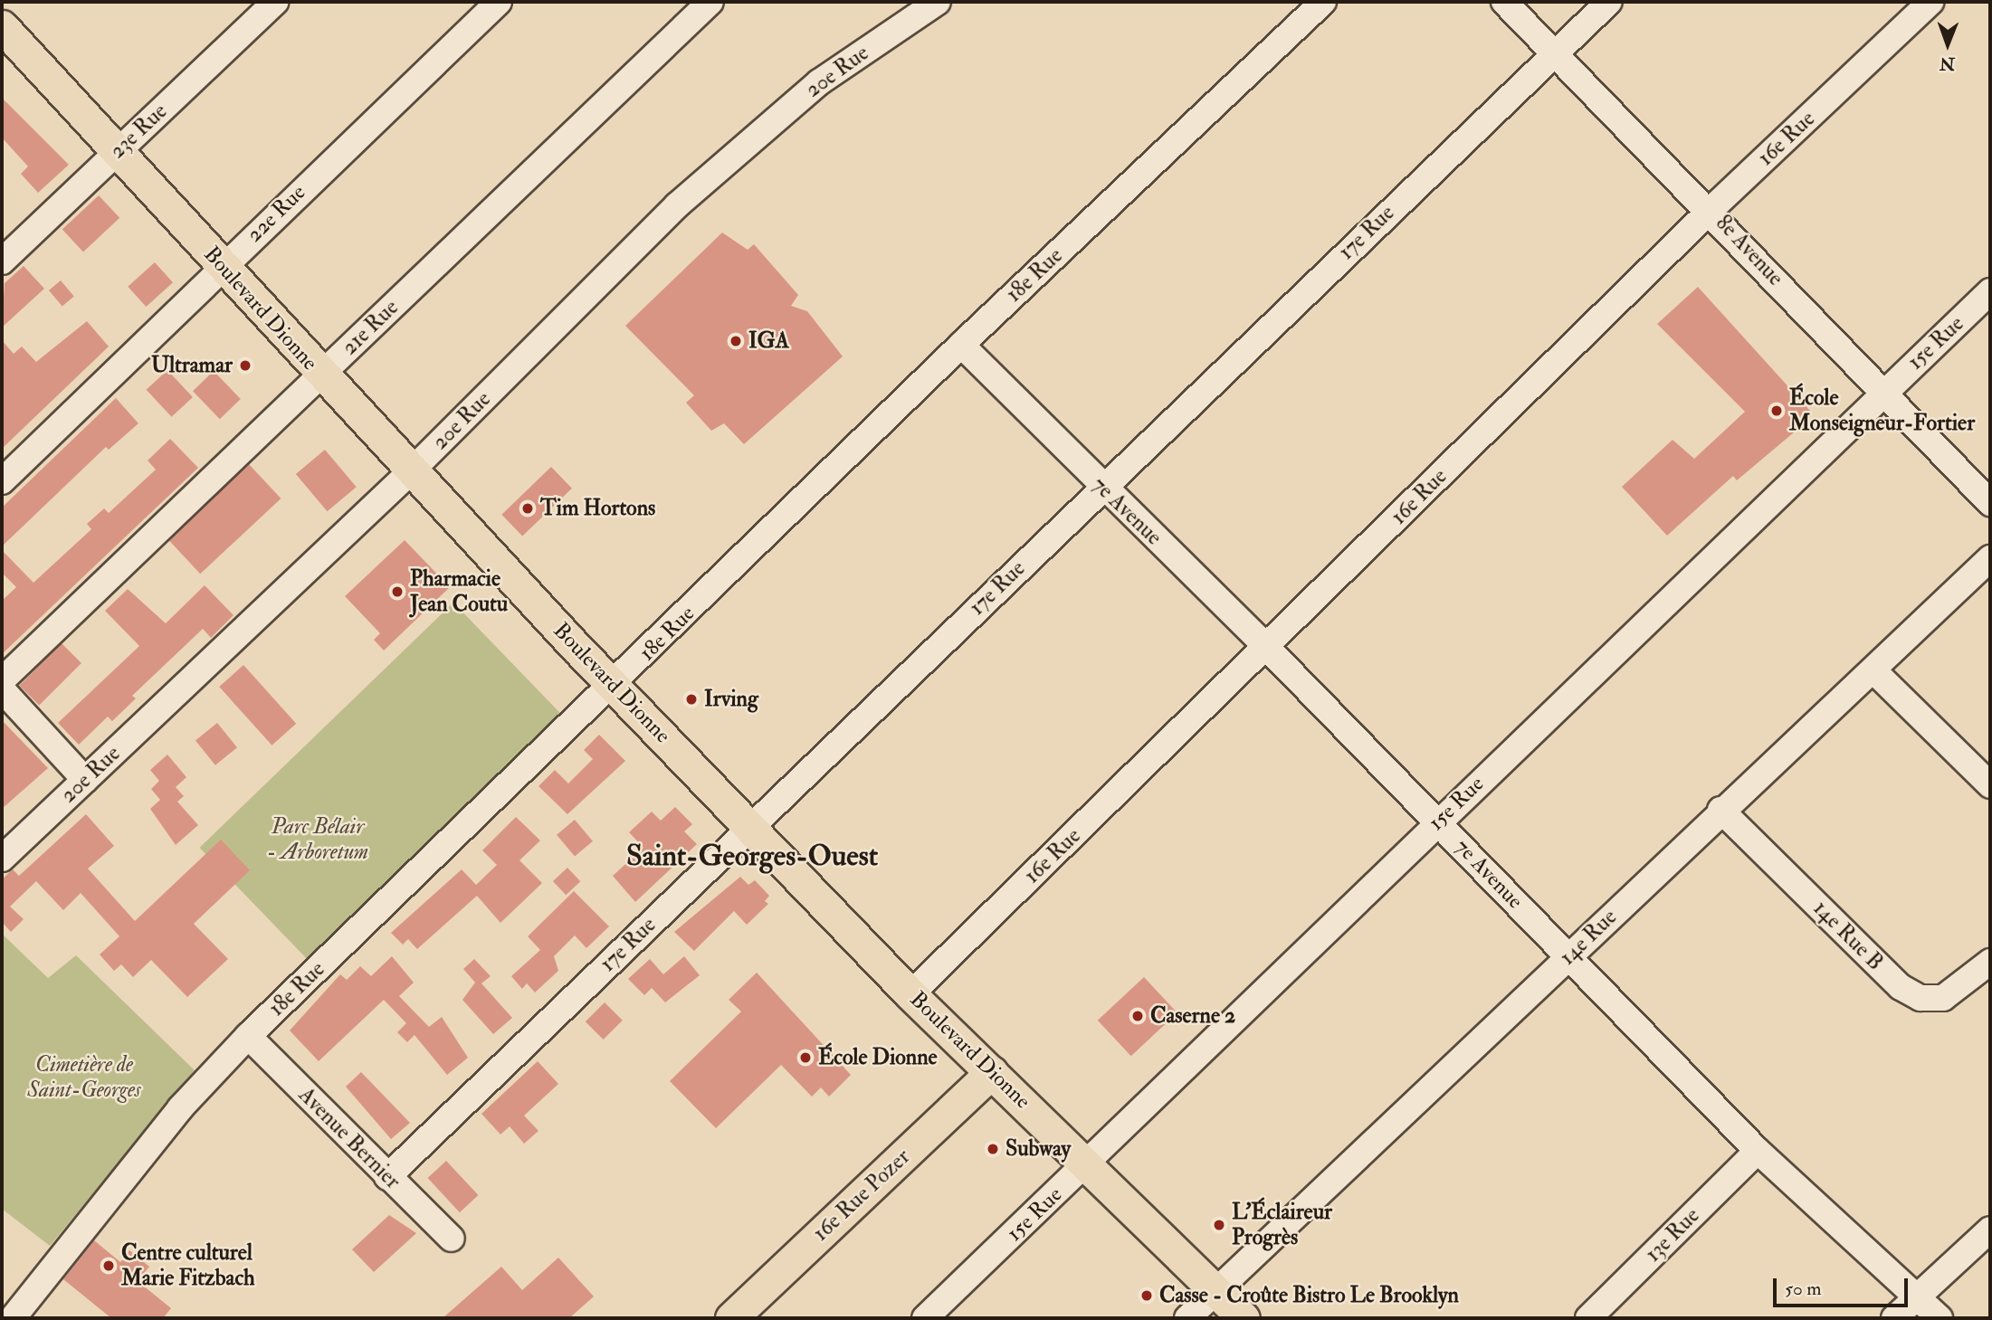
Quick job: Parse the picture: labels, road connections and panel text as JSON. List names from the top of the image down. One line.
{"streets":{"main road":["Boulevard Dionne","16e Rue Pozer"],"street":["20e Rue","23e Rue","16e Rue","22e Rue","17e Rue","8e Avenue","18e Rue","21e Rue","15e Rue","7e Avenue","14e Rue B","14e Rue","Avenue Bernier","13e Rue"]},"crossings":[["20e Rue","Boulevard Dionne"],["23e Rue","Boulevard Dionne"],["16e Rue","8e Avenue"],["16e Rue","Boulevard Dionne"],["16e Rue","7e Avenue"],["22e Rue","Boulevard Dionne"],["17e Rue","8e Avenue"],["17e Rue","Boulevard Dionne"],["17e Rue","7e Avenue"],["17e Rue","Avenue Bernier"],["8e Avenue","15e Rue"],["18e Rue","Boulevard Dionne"],["18e Rue","7e Avenue"],["18e Rue","Avenue Bernier"],["Boulevard Dionne","21e Rue"],["Boulevard Dionne","15e Rue"],["Boulevard Dionne","14e Rue"],["Boulevard Dionne","16e Rue Pozer"],["15e Rue","7e Avenue"],["7e Avenue","14e Rue"],["7e Avenue","13e Rue"],["14e Rue B","14e Rue"]],"districts":["Saint-Georges-Ouest"],"parks":["Parc Bélair - Arboretum","Cimetière de Saint-Georges"],"places":["IGA","Ultramar","École Monseigneur-Fortier","Tim Hortons","Pharmacie Jean Coutu","Irving","Caserne 2","École Dionne","Subway","L'Éclaireur Progrès","Centre culturel Marie Fitzbach","Casse - Croûte Bistro Le Brooklyn"],"scale_bar":"50 m","north":"bottom"}
